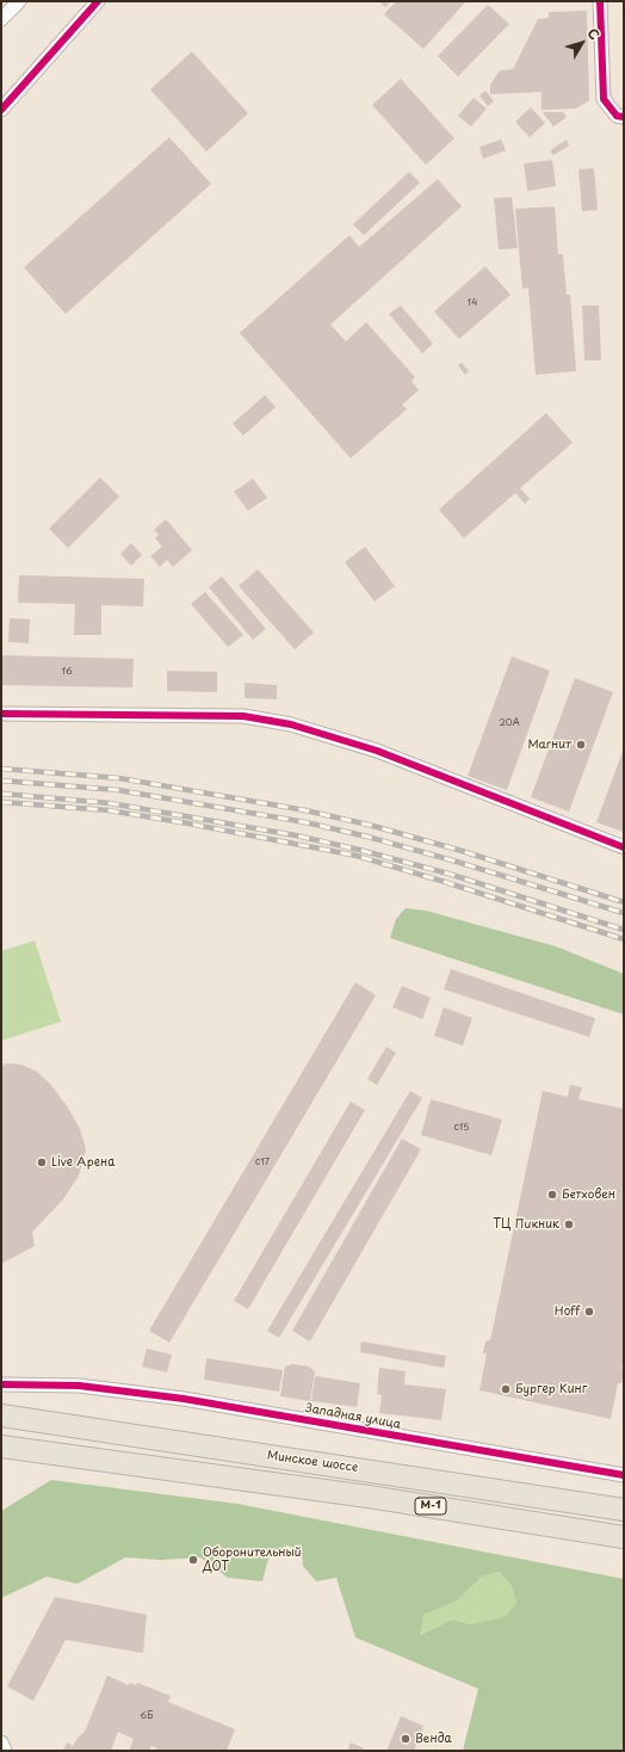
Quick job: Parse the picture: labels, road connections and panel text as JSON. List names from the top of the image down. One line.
{"streets":{"highway":["Минское шоссе","М-1"],"street":["Западная улица"]},"places":["Магнит","Live Арена","Бетховен","ТЦ Пикник","Hoff","Бургер Кинг","Оборонительный ДОТ","Венда"],"house_numbers":["14","16","20А","с15","с17","6Б"],"north":"top right"}
